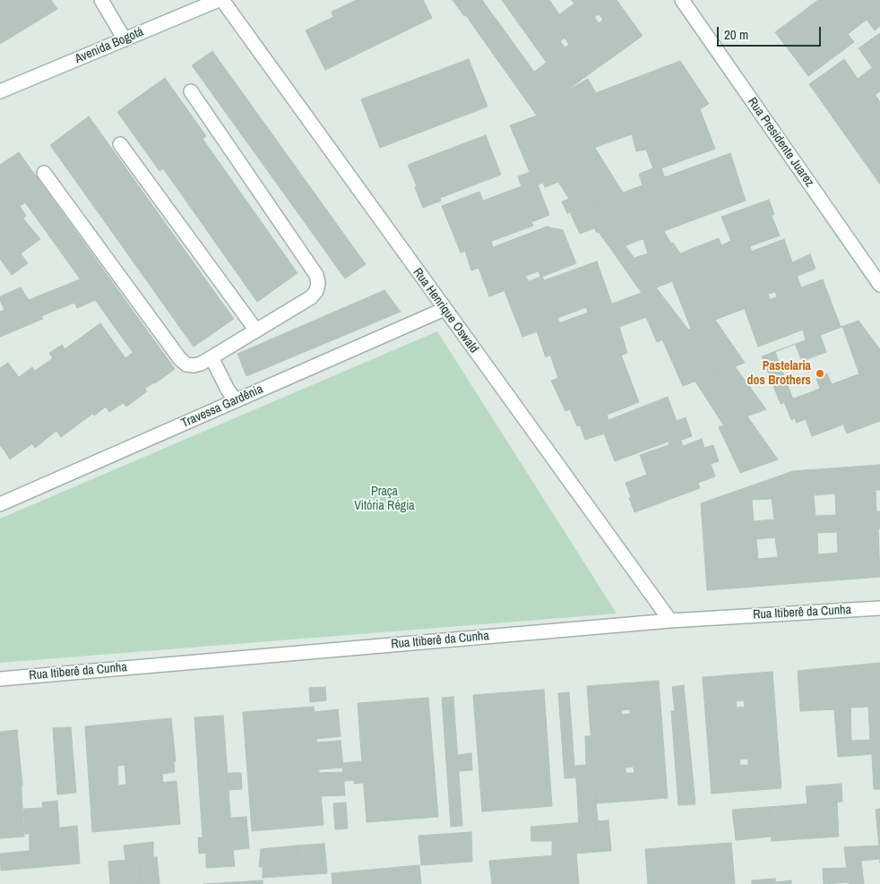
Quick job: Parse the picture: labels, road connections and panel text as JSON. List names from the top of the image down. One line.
{"streets":{"street":["Avenida Bogotá","Rua Presidente Juarez","Rua Henrique Oswald","Travessa Gardênia","Rua Itiberê da Cunha"]},"crossings":[["Avenida Bogotá","Rua Henrique Oswald"],["Rua Henrique Oswald","Travessa Gardênia"],["Rua Henrique Oswald","Rua Itiberê da Cunha"]],"parks":["Praça Vitória Régia"],"places":["Pastelaria dos Brothers"],"scale_bar":"20 m"}
